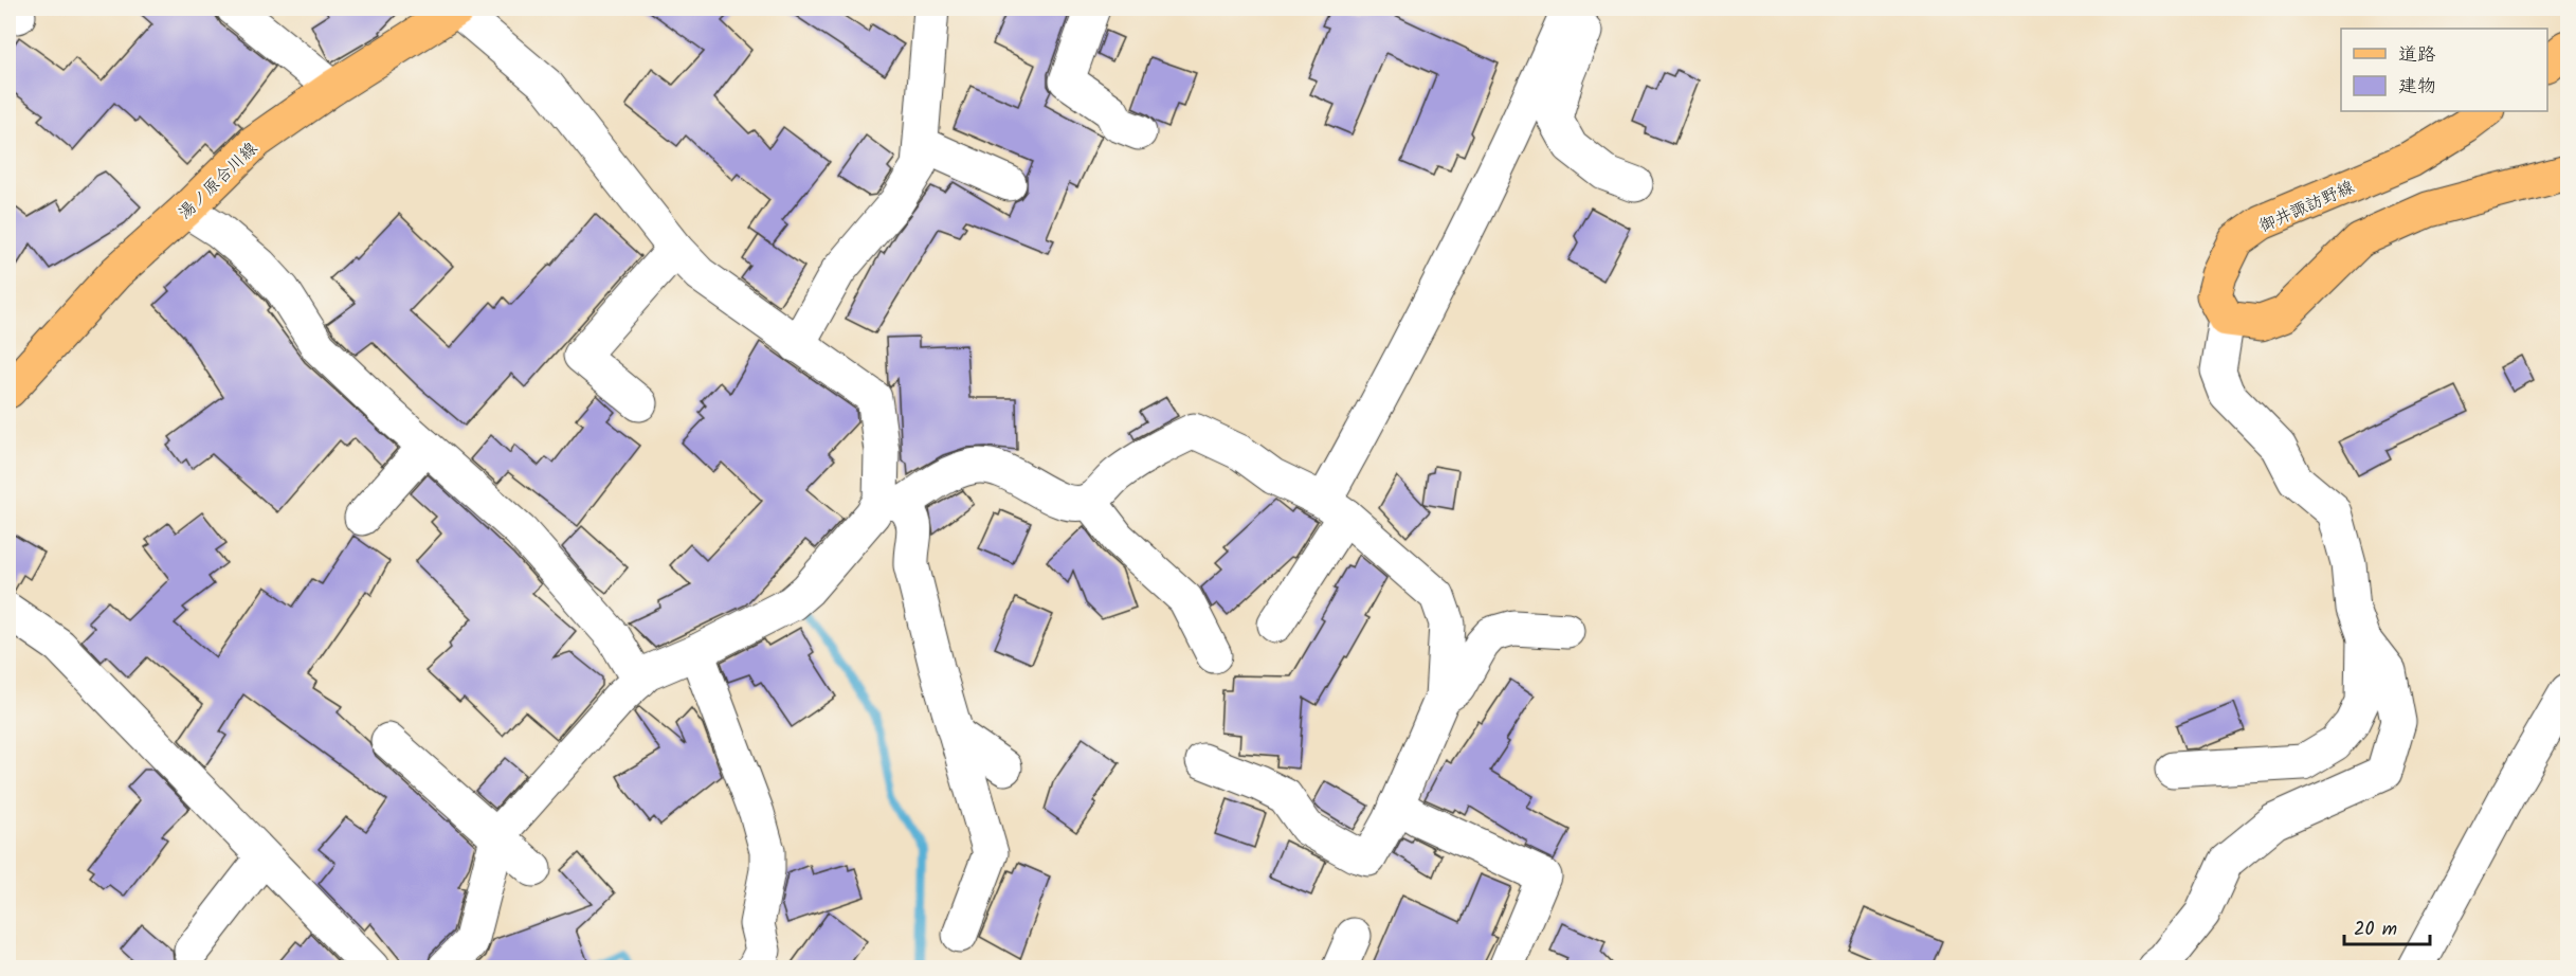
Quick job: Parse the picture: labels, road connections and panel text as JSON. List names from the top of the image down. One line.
{"streets":{"main road":["湯ノ原合川線","御井諏訪野線"]},"legend":["道路","建物"],"scale_bar":"20 m"}
